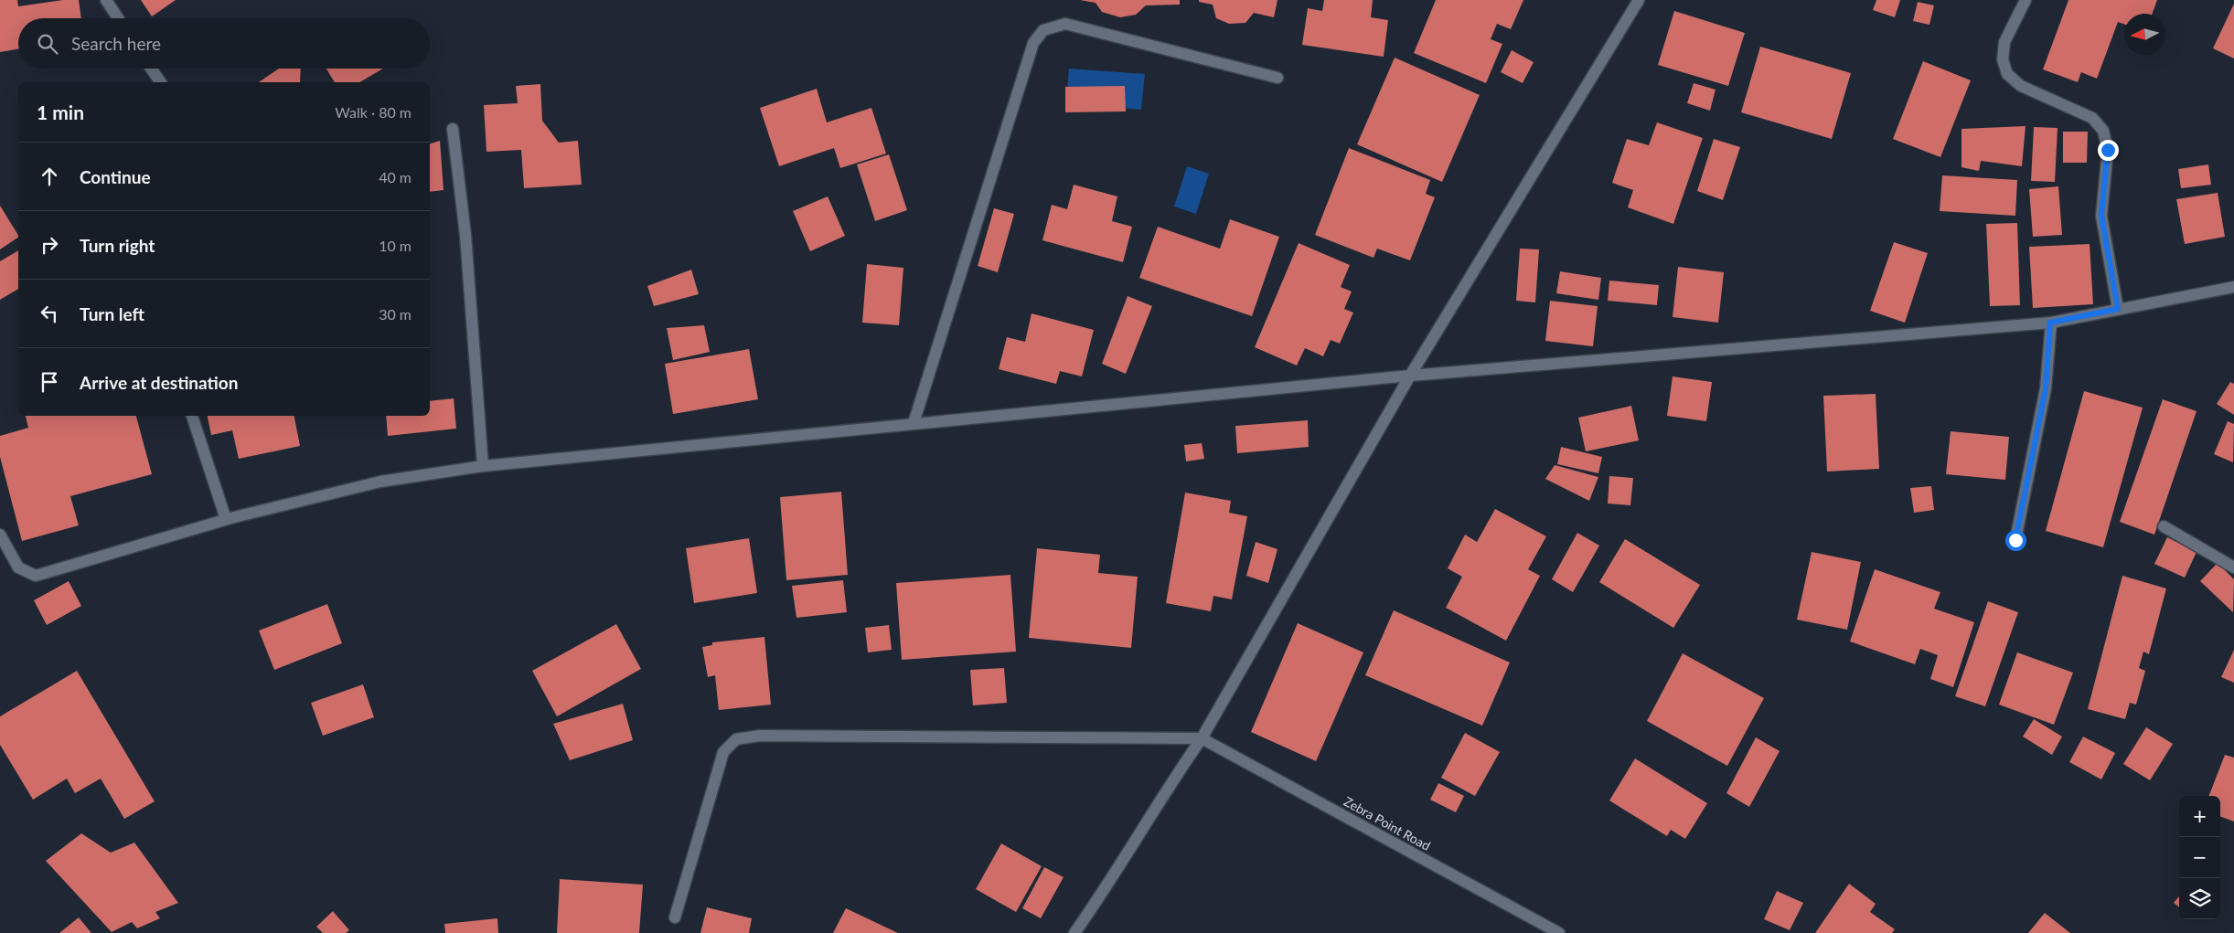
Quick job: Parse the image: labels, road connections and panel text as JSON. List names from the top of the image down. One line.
{"streets":{"street":["Zebra Point Road"]},"north":"left","page":{"search":"Search here","heading":["1 min","Walk · 80 m"],"list":[["Continue","40 m"],["Turn right","10 m"],["Turn left","30 m"],"Arrive at destination"],"map_buttons":["+","−"]}}
